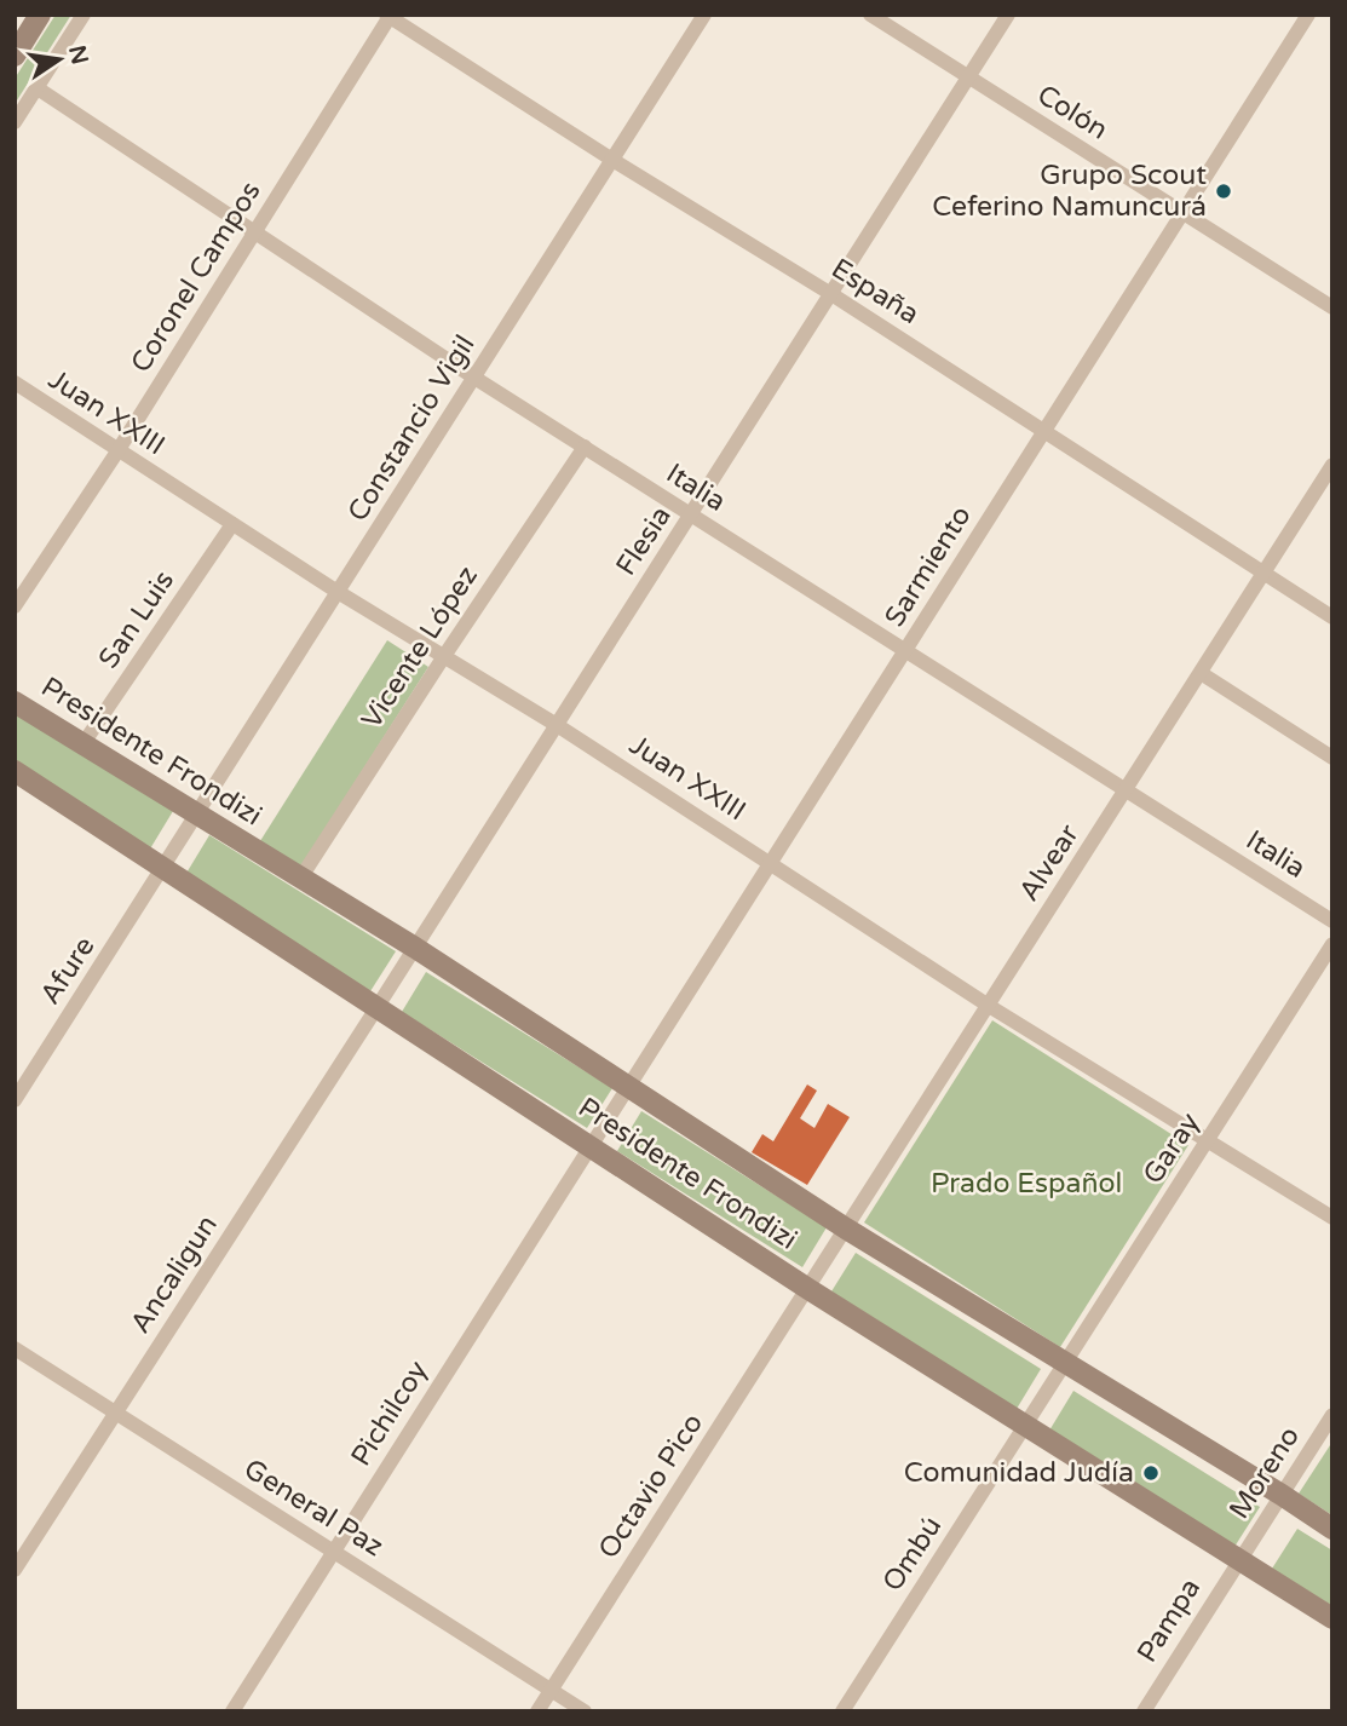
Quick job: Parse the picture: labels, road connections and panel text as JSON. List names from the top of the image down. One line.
{"streets":{"main road":["Presidente Frondizi"],"street":["Colón","Coronel Campos","España","Juan XXIII","Constancio Vigil","Italia","Flesia","Sarmiento","San Luis","Vicente López","Alvear","Afure","Garay","Ancaligun","Pichilcoy","Moreno","Octavio Pico","General Paz","Ombú","Pampa"]},"crossings":[["Colón","Flesia"],["Colón","Sarmiento"],["Coronel Campos","España"],["Coronel Campos","Juan XXIII"],["Coronel Campos","Italia"],["España","Constancio Vigil"],["España","Flesia"],["España","Sarmiento"],["España","Alvear"],["Juan XXIII","Constancio Vigil"],["Juan XXIII","Flesia"],["Juan XXIII","Sarmiento"],["Juan XXIII","San Luis"],["Juan XXIII","Vicente López"],["Juan XXIII","Alvear"],["Juan XXIII","Garay"],["Constancio Vigil","Italia"],["Constancio Vigil","Presidente Frondizi"],["Constancio Vigil","Afure"],["Italia","Flesia"],["Italia","Sarmiento"],["Italia","Vicente López"],["Italia","Alvear"],["Flesia","Presidente Frondizi"],["Flesia","Ancaligun"],["Sarmiento","Presidente Frondizi"],["Sarmiento","Pichilcoy"],["San Luis","Presidente Frondizi"],["Vicente López","Presidente Frondizi"],["Presidente Frondizi","Alvear"],["Presidente Frondizi","Afure"],["Presidente Frondizi","Garay"],["Presidente Frondizi","Ancaligun"],["Presidente Frondizi","Pichilcoy"],["Presidente Frondizi","Moreno"],["Presidente Frondizi","Octavio Pico"],["Presidente Frondizi","Ombú"],["Presidente Frondizi","Pampa"],["Alvear","Octavio Pico"],["Garay","Ombú"],["Ancaligun","General Paz"],["Pichilcoy","General Paz"],["Moreno","Pampa"],["Octavio Pico","General Paz"]],"parks":["Prado Español"],"places":["Grupo Scout Ceferino Namuncurá","Comunidad Judía"],"north":"right"}
